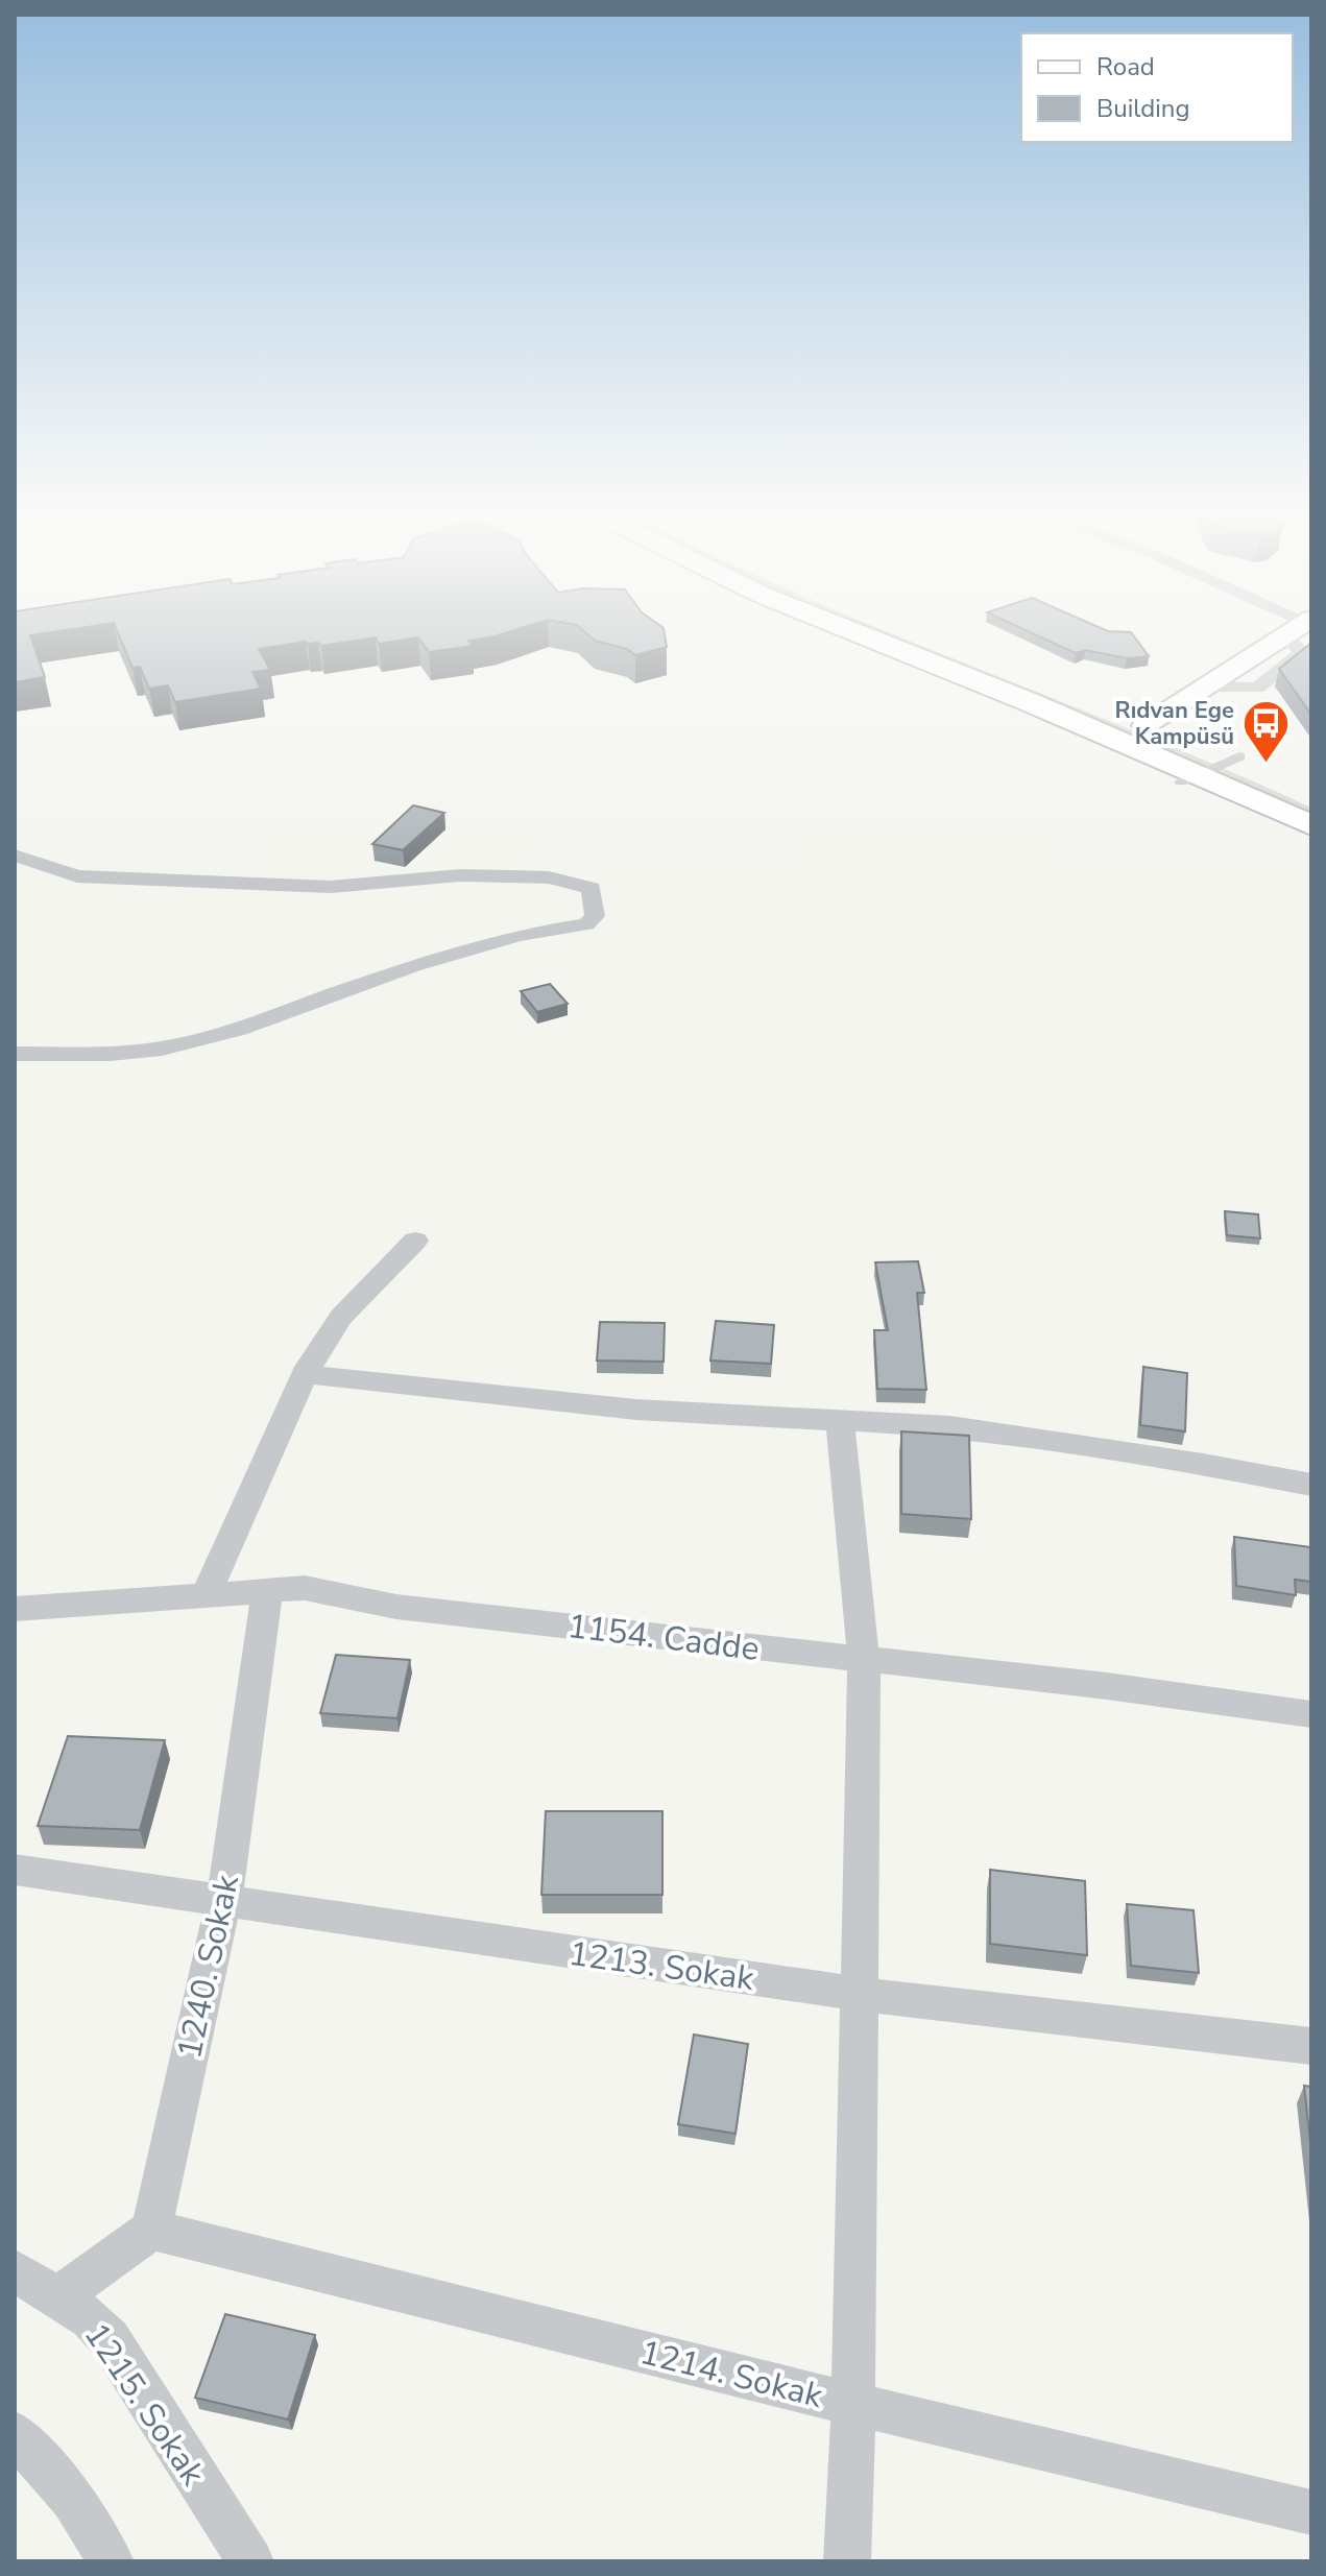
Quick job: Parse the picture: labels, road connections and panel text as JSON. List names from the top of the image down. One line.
{"streets":{"street":["1154. Cadde","1213. Sokak","1240. Sokak","1214. Sokak","1215. Sokak"]},"crossings":[["1154. Cadde","1240. Sokak"],["1213. Sokak","1240. Sokak"],["1240. Sokak","1214. Sokak"]],"places":{"bus stop":["Rıdvan Ege Kampüsü"]},"legend":["Road","Building"]}
